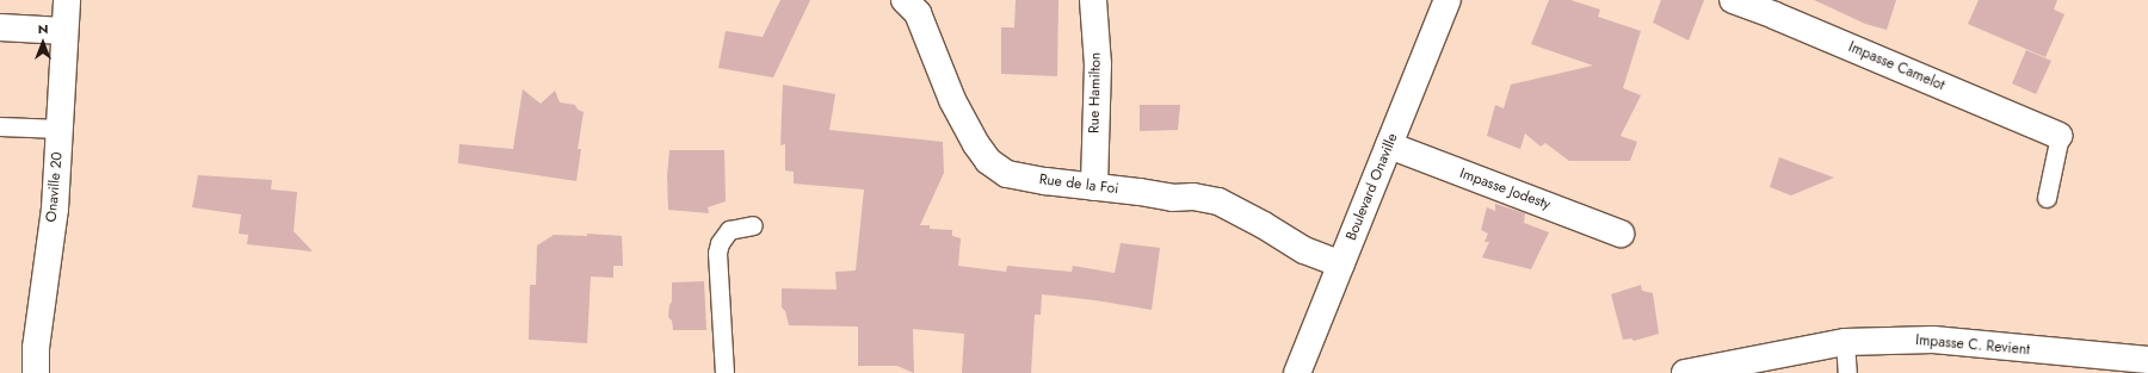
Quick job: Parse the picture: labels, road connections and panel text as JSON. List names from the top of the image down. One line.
{"streets":{"street":["Impasse Camelot","Rue Hamilton","Rue de la Foi","Onaville 20","Boulevard Onaville","Impasse Jodesty","Impasse C. Revient"]},"crossings":[["Rue Hamilton","Rue de la Foi"],["Rue de la Foi","Boulevard Onaville"],["Boulevard Onaville","Impasse Jodesty"]],"north":"top"}
